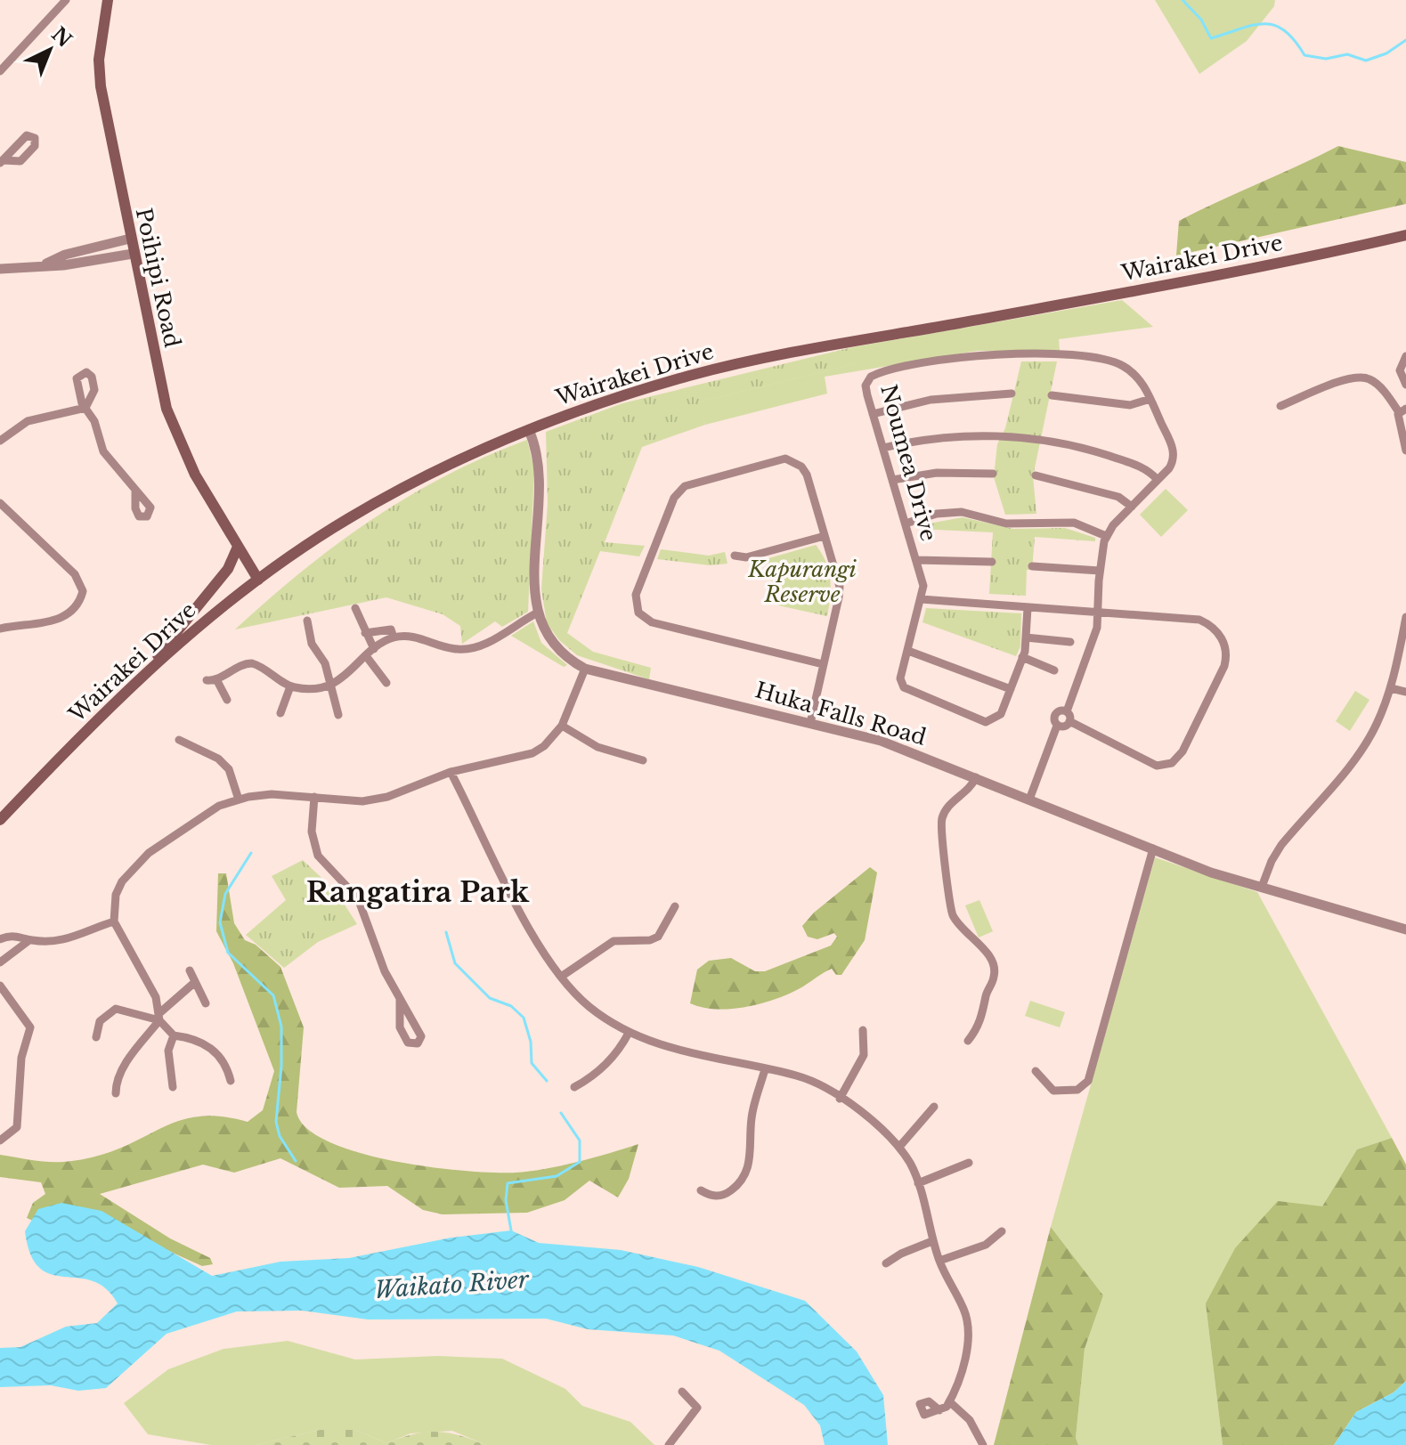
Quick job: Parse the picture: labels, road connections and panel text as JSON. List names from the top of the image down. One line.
{"streets":{"main road":["Wairakei Drive","Poihipi Road"],"street":["Noumea Drive","Huka Falls Road"]},"crossings":[["Wairakei Drive","Poihipi Road"],["Wairakei Drive","Huka Falls Road"]],"districts":["Rangatira Park"],"water":["Waikato River"],"parks":["Kapurangi Reserve"],"north":"top right"}
